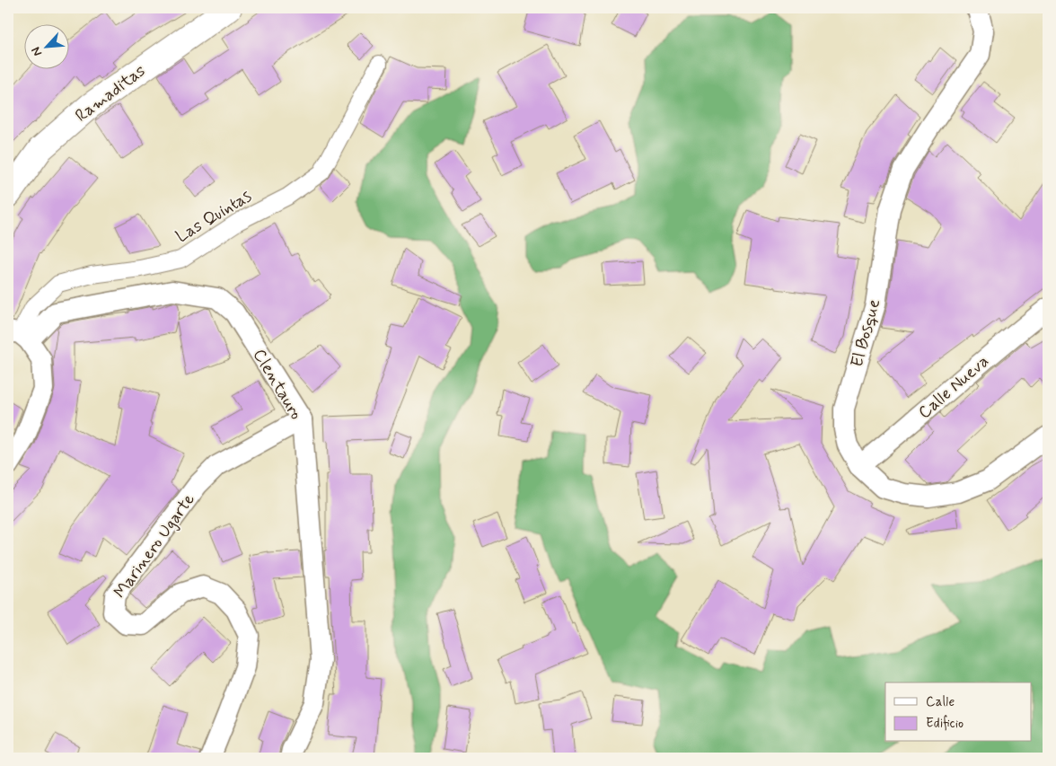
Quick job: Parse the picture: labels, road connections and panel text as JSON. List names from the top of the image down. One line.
{"streets":{"street":["Ramaditas","Las Quintas","El Bosque","Clentauro","Calle Nueva","Marinero Ugarte"]},"crossings":[["Las Quintas","Clentauro"],["El Bosque","Calle Nueva"],["Clentauro","Marinero Ugarte"]],"legend":["Calle","Edificio"],"north":"bottom left"}
